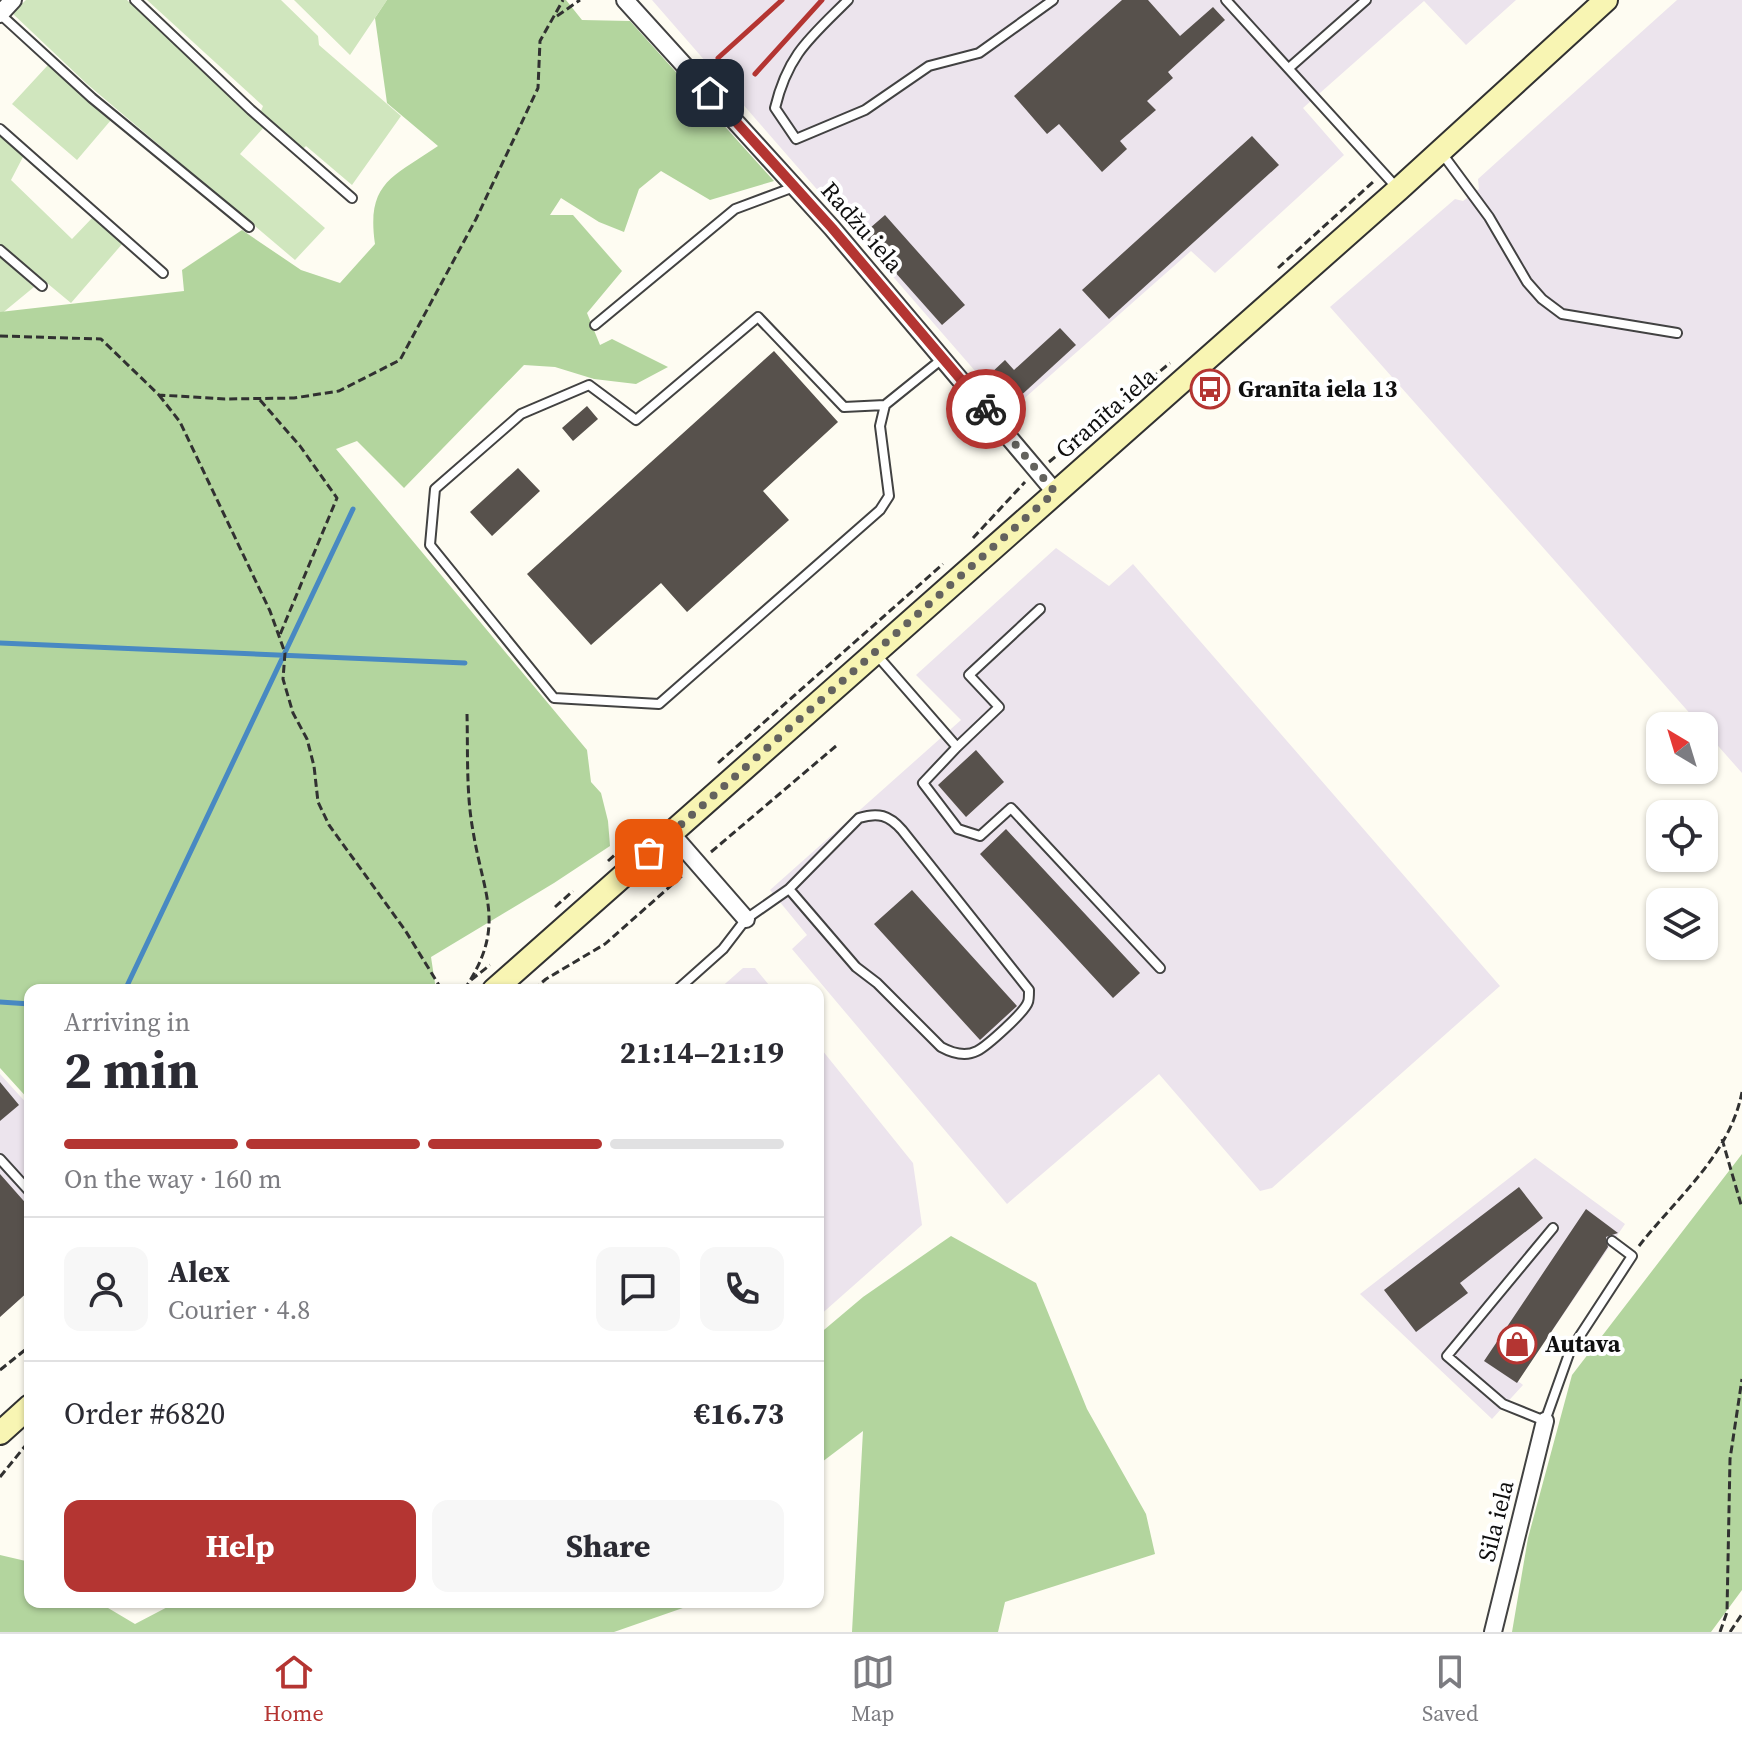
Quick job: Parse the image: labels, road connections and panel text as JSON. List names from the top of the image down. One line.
{"streets":{"main road":["Granīta iela"],"street":["Radžu iela","Sila iela"]},"crossings":[["Radžu iela","Granīta iela"]],"places":{"bus stop":["Granīta iela 13"],"shop":["Autava"]},"north":"top left","page":{"heading":["2 min","Arriving in","21:14–21:19"],"panel":["Alex","Courier · 4.8","Order #6820","€16.73"],"bar":"On the way · 160 m","buttons":["Help","Share"],"tabs":["Home","Map","Saved"]}}
